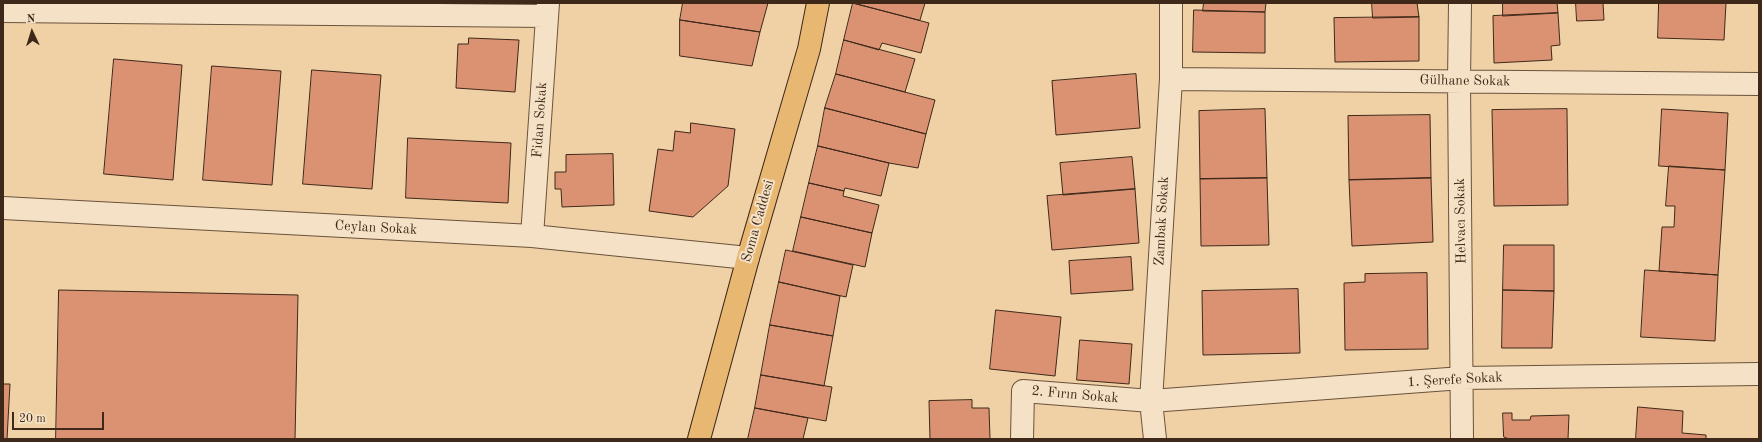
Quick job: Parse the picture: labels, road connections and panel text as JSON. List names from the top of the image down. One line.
{"streets":{"main road":["Soma Caddesi"],"street":["Gülhane Sokak","Fidan Sokak","Zambak Sokak","Helvacı Sokak","Ceylan Sokak","1. Şerefe Sokak","2. Fırın Sokak"]},"crossings":[["Gülhane Sokak","Zambak Sokak"],["Gülhane Sokak","Helvacı Sokak"],["Fidan Sokak","Ceylan Sokak"],["Soma Caddesi","Ceylan Sokak"],["Zambak Sokak","1. Şerefe Sokak"],["Zambak Sokak","2. Fırın Sokak"],["Helvacı Sokak","1. Şerefe Sokak"],["1. Şerefe Sokak","2. Fırın Sokak"]],"scale_bar":"20 m","north":"top"}
